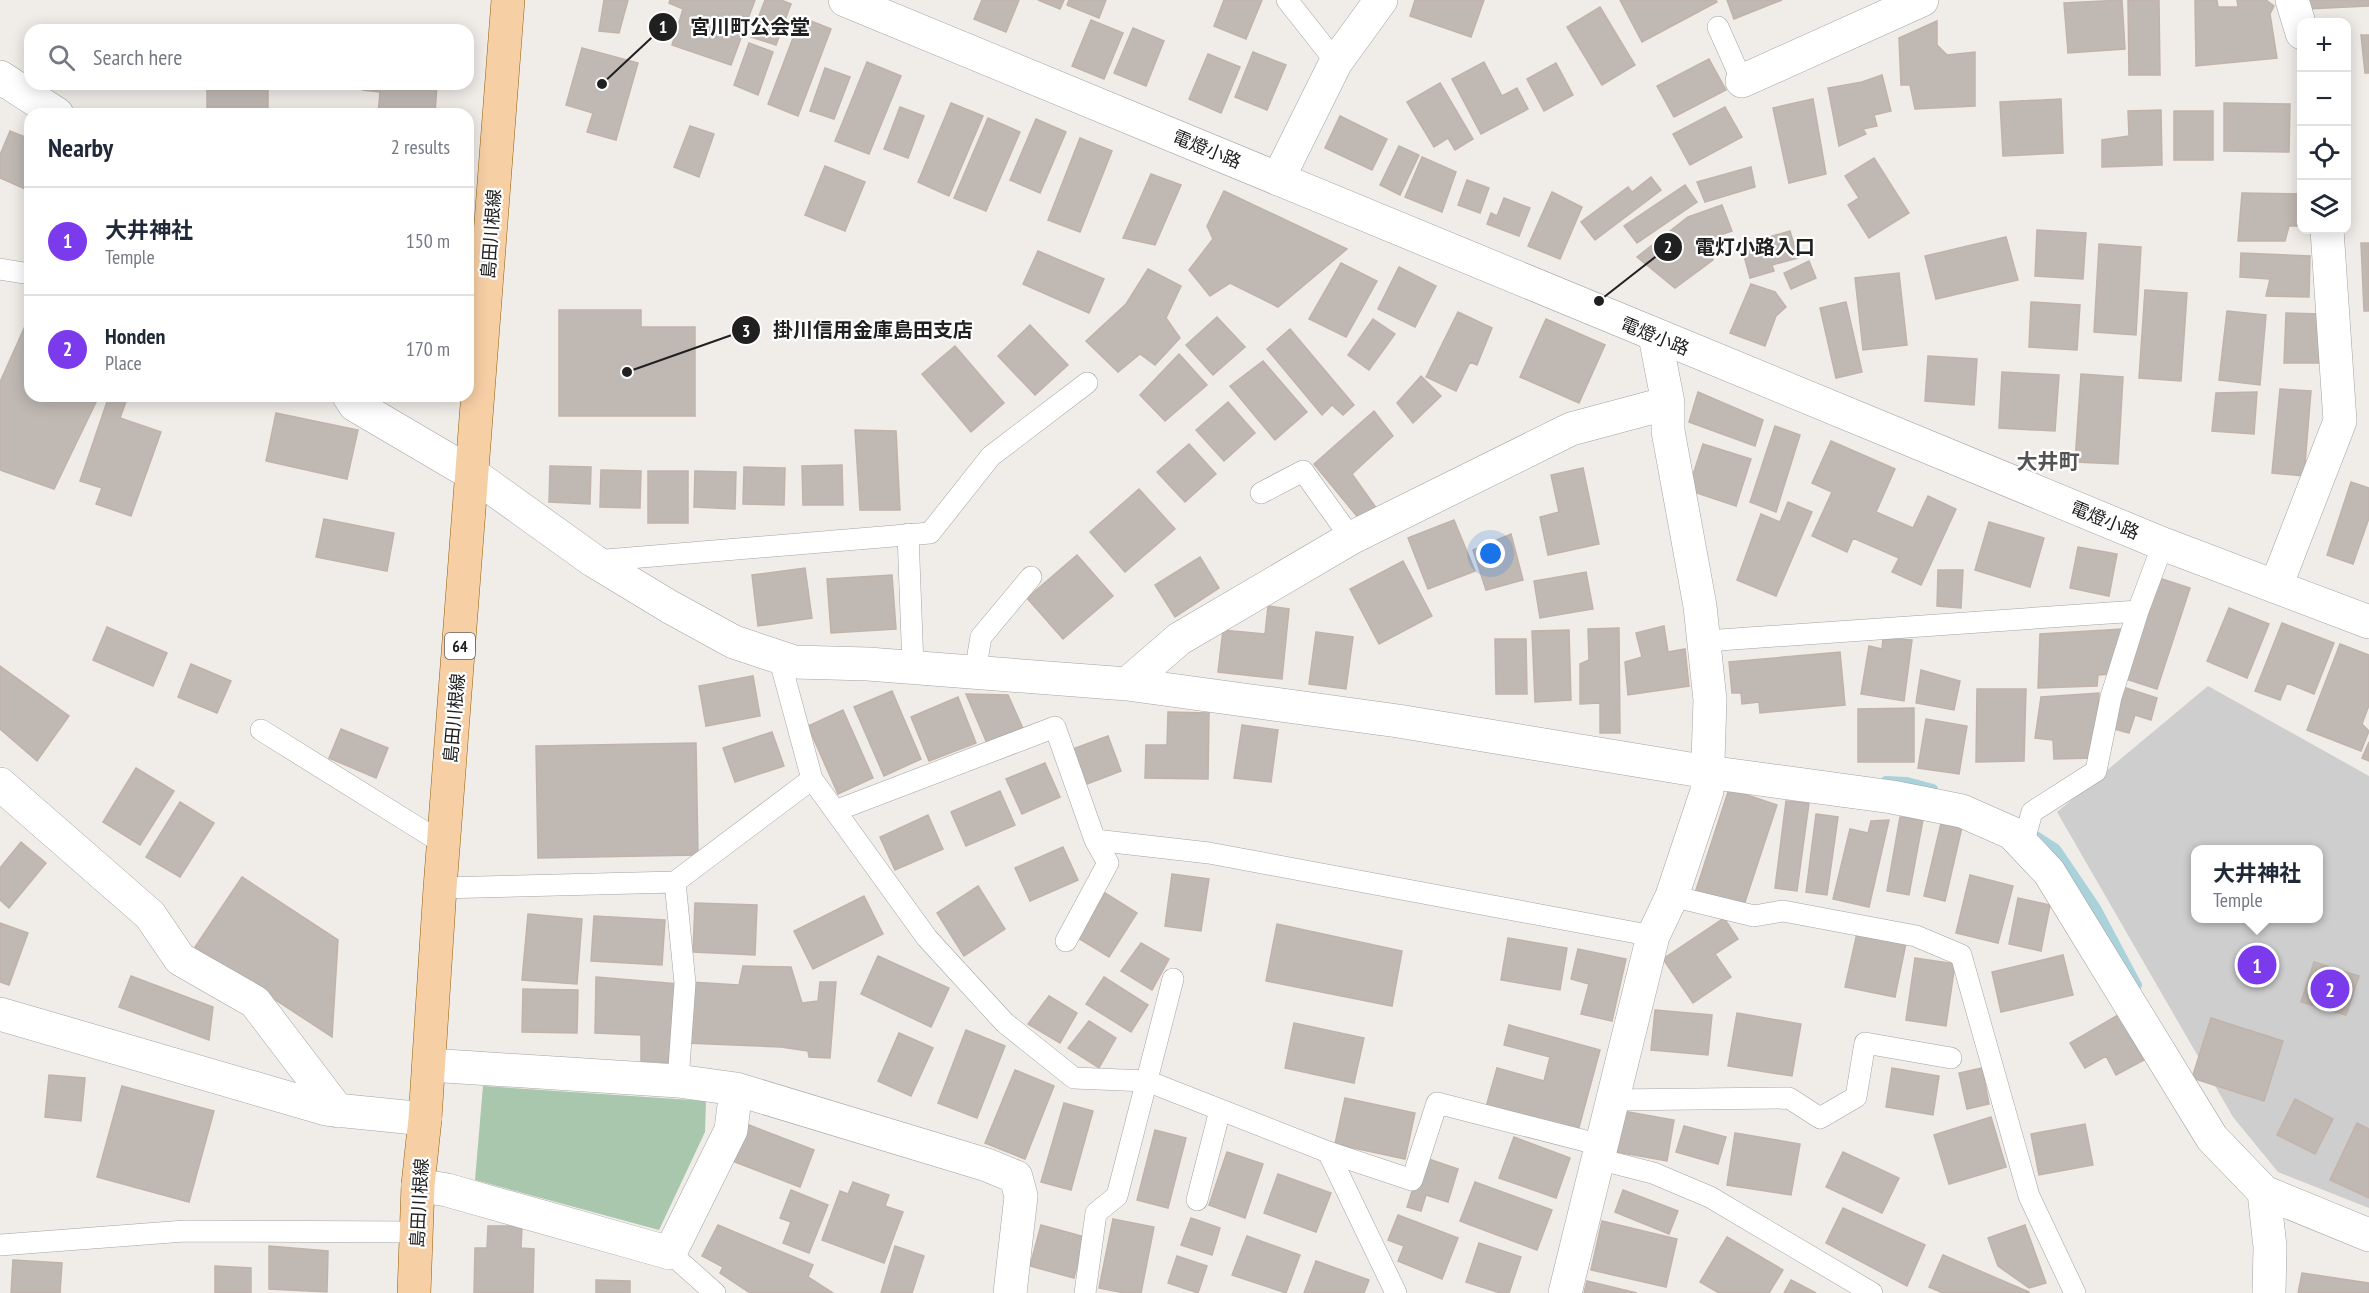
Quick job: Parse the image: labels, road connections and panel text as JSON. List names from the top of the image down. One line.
{"streets":{"main road":["島田川根線","64"],"street":["電燈小路"]},"districts":["大井町"],"places":["宮川町公会堂","電灯小路入口","掛川信用金庫島田支店"],"page":{"map_buttons":["+","−"],"search":"Search here","heading":["Nearby","2 results"],"list":[{"mark":"1","name":"大井神社","note":"Temple","value":"150 m"},{"mark":"2","name":"Honden","note":"Place","value":"170 m"}],"popup":["大井神社","Temple"],"pins":["1","2"]}}
